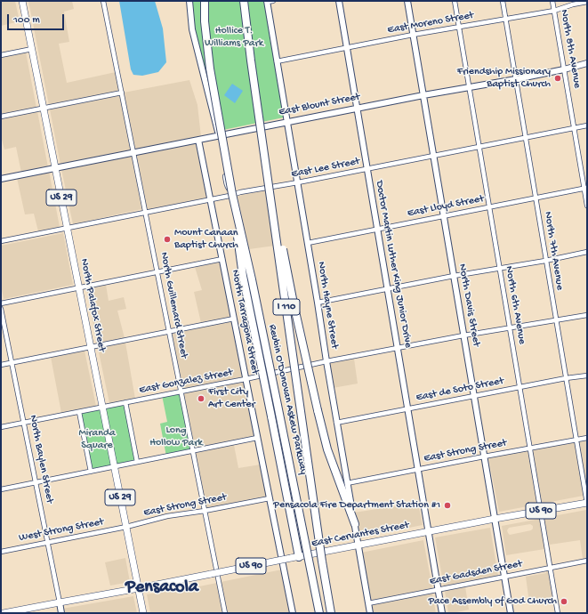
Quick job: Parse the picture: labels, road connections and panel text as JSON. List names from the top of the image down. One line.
{"streets":{"highway":["I 110","Reubin O'Donovan Askew Parkway"],"main road":["US 29","North Palafox Street","US 90","East Cervantes Street"],"street":["East Moreno Street","North 8th Avenue","East Blount Street","East Lee Street","East Lloyd Street","North 7th Avenue","Doctor Martin Luther King Junior Drive","North Guillemard Street","North Hayne Street","North Davis Street","North 6th Avenue","North Tarragona Street","East Gonzalez Street","East de Soto Street","East Strong Street","North Baylen Street","West Strong Street","East Gadsden Street"]},"crossings":[["East Moreno Street","North 8th Avenue"],["East Moreno Street","North 7th Avenue"],["East Moreno Street","Doctor Martin Luther King Junior Drive"],["East Moreno Street","North Hayne Street"],["East Moreno Street","North Davis Street"],["East Moreno Street","North 6th Avenue"],["North 8th Avenue","East Blount Street"],["North 8th Avenue","East Lee Street"],["North 8th Avenue","East Lloyd Street"],["East Blount Street","North 7th Avenue"],["East Blount Street","Doctor Martin Luther King Junior Drive"],["East Blount Street","North Palafox Street"],["East Blount Street","North Guillemard Street"],["East Blount Street","North Hayne Street"],["East Blount Street","North Davis Street"],["East Blount Street","North 6th Avenue"],["East Blount Street","North Tarragona Street"],["East Lee Street","North 7th Avenue"],["East Lee Street","Doctor Martin Luther King Junior Drive"],["East Lee Street","North Palafox Street"],["East Lee Street","North Guillemard Street"],["East Lee Street","North Hayne Street"],["East Lee Street","North Davis Street"],["East Lee Street","North 6th Avenue"],["East Lee Street","North Tarragona Street"],["East Lee Street","Reubin O'Donovan Askew Parkway"],["East Lloyd Street","North 7th Avenue"],["East Lloyd Street","Doctor Martin Luther King Junior Drive"],["East Lloyd Street","North Hayne Street"],["East Lloyd Street","North Davis Street"],["East Lloyd Street","North 6th Avenue"],["North 7th Avenue","East Gonzalez Street"],["North 7th Avenue","East de Soto Street"],["North 7th Avenue","East Strong Street"],["North 7th Avenue","East Cervantes Street"],["Doctor Martin Luther King Junior Drive","East Gonzalez Street"],["Doctor Martin Luther King Junior Drive","East de Soto Street"],["Doctor Martin Luther King Junior Drive","East Strong Street"],["Doctor Martin Luther King Junior Drive","East Cervantes Street"],["Doctor Martin Luther King Junior Drive","East Gadsden Street"],["North Palafox Street","East Gonzalez Street"],["North Palafox Street","East Strong Street"],["North Palafox Street","US 90"],["North Palafox Street","West Strong Street"],["North Palafox Street","East Cervantes Street"],["North Guillemard Street","East Gonzalez Street"],["North Guillemard Street","East Strong Street"],["North Hayne Street","East Gonzalez Street"],["North Hayne Street","East de Soto Street"],["North Hayne Street","East Strong Street"],["North Hayne Street","East Cervantes Street"],["North Hayne Street","East Gadsden Street"],["North Davis Street","East Gonzalez Street"],["North Davis Street","East de Soto Street"],["North Davis Street","East Strong Street"],["North Davis Street","East Cervantes Street"],["North Davis Street","East Gadsden Street"],["North 6th Avenue","East Gonzalez Street"],["North 6th Avenue","East de Soto Street"],["North 6th Avenue","East Strong Street"],["North 6th Avenue","East Cervantes Street"],["North 6th Avenue","East Gadsden Street"],["North Tarragona Street","East Gonzalez Street"],["North Tarragona Street","East Strong Street"],["East Gonzalez Street","North Baylen Street"],["East Strong Street","West Strong Street"],["North Baylen Street","US 90"],["North Baylen Street","West Strong Street"],["US 90","East Cervantes Street"]],"districts":["Pensacola"],"parks":["Hollice T. Williams Park","Long Hollow Park","Miranda Square"],"places":["Friendship Missionary Baptist Church","Mount Canaan Baptist Church","First City Art Center","Pensacola Fire Department Station #1","Pace Assembly of God Church"],"scale_bar":"100 m"}
